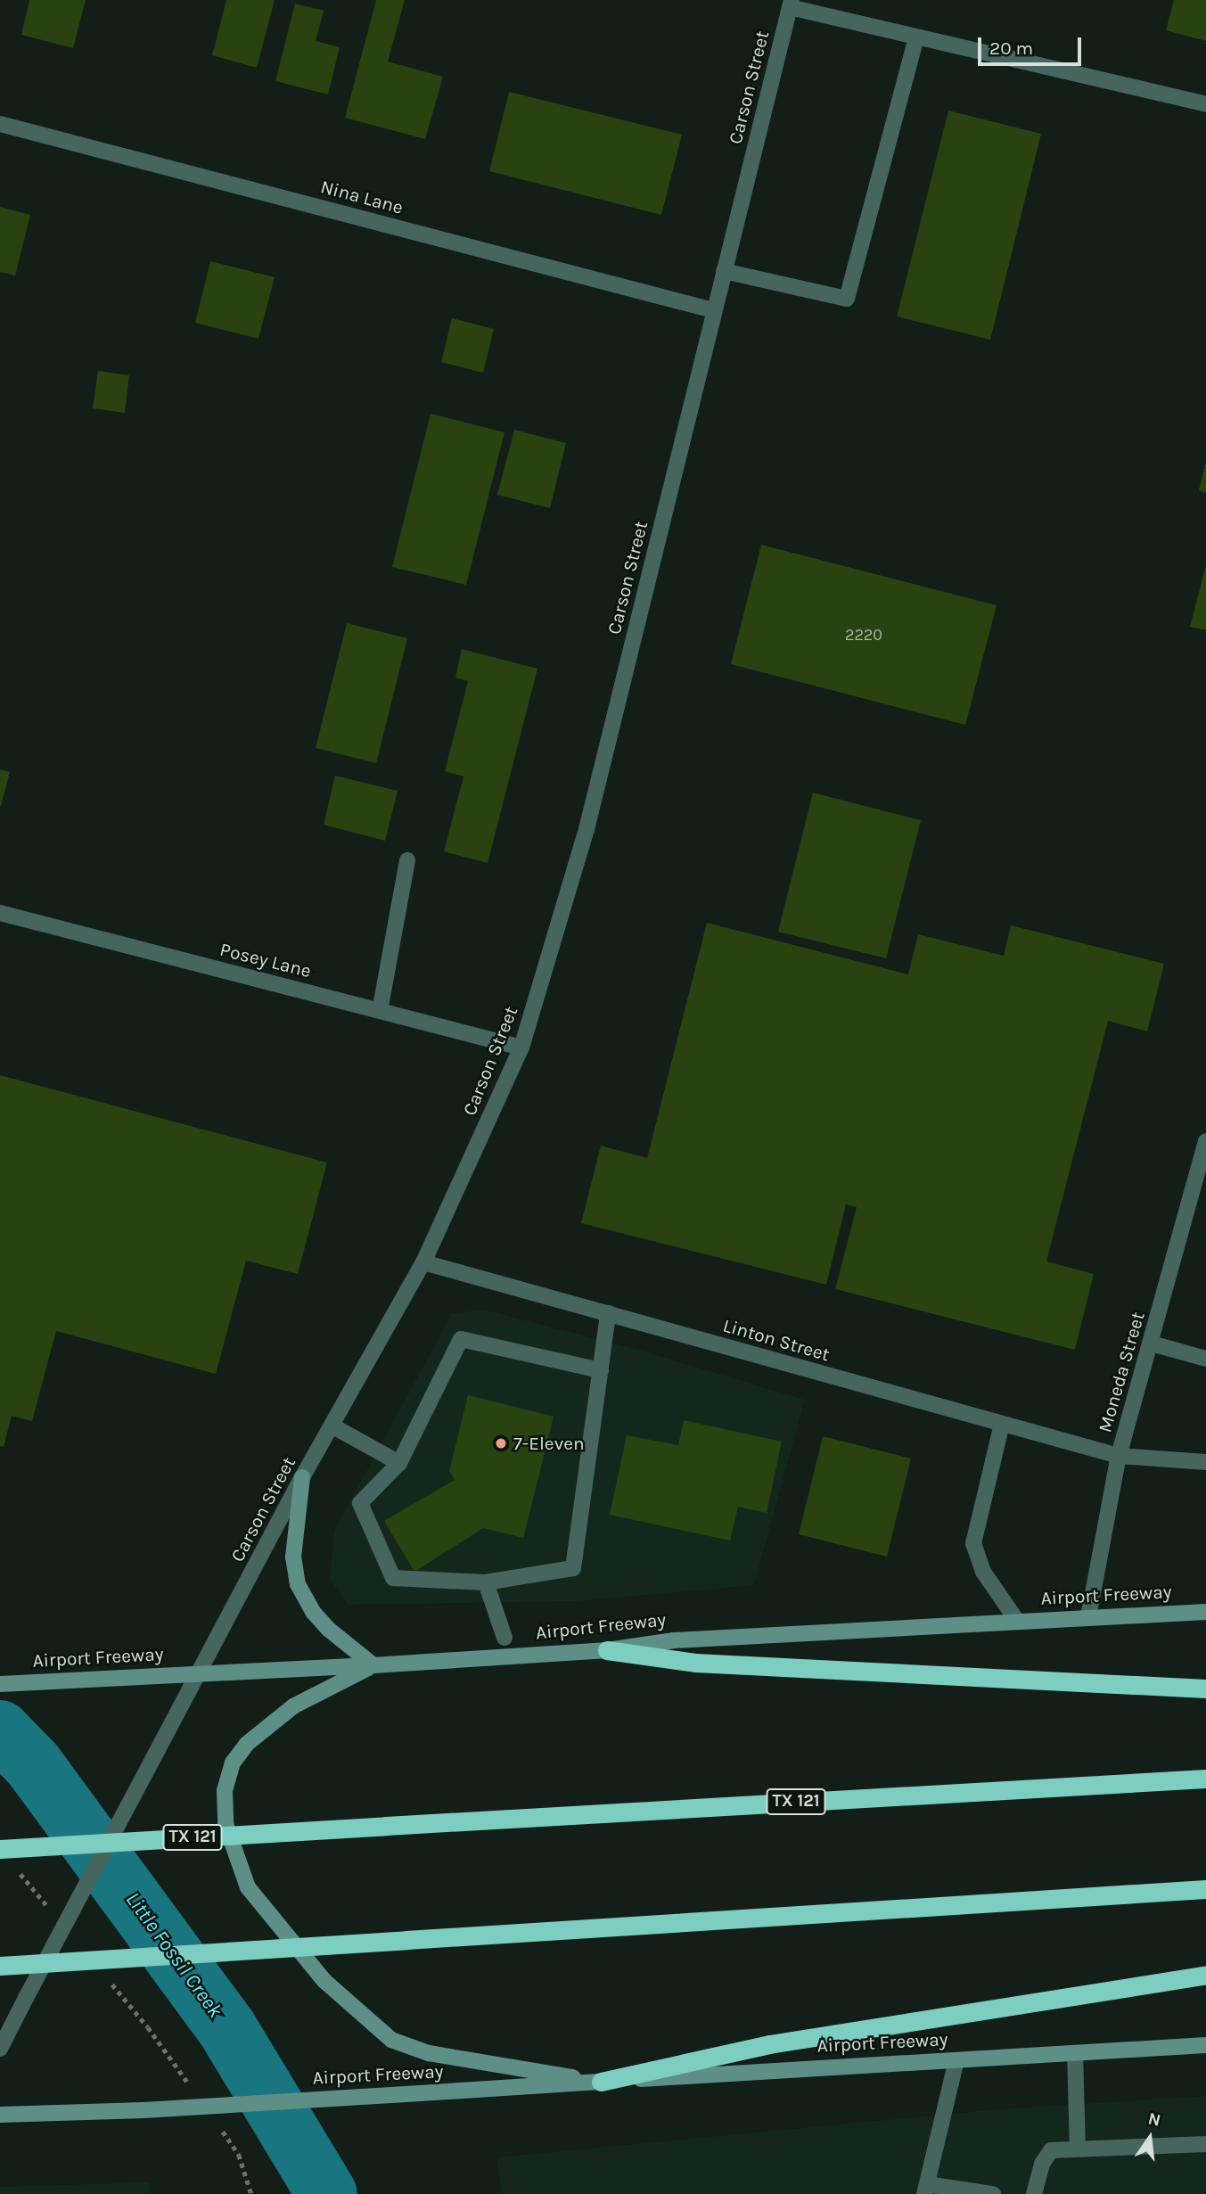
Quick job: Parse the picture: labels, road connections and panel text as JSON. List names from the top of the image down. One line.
{"streets":{"highway":["TX 121"],"main road":["Airport Freeway"],"street":["Carson Street","Nina Lane","Posey Lane","Linton Street","Moneda Street"]},"crossings":[["Carson Street","Nina Lane"],["Carson Street","Posey Lane"],["Carson Street","Linton Street"],["Carson Street","Airport Freeway"],["Linton Street","Moneda Street"],["Moneda Street","Airport Freeway"]],"water":["Little Fossil Creek"],"places":["7-Eleven"],"house_numbers":["2220"],"scale_bar":"20 m","north":"top"}
